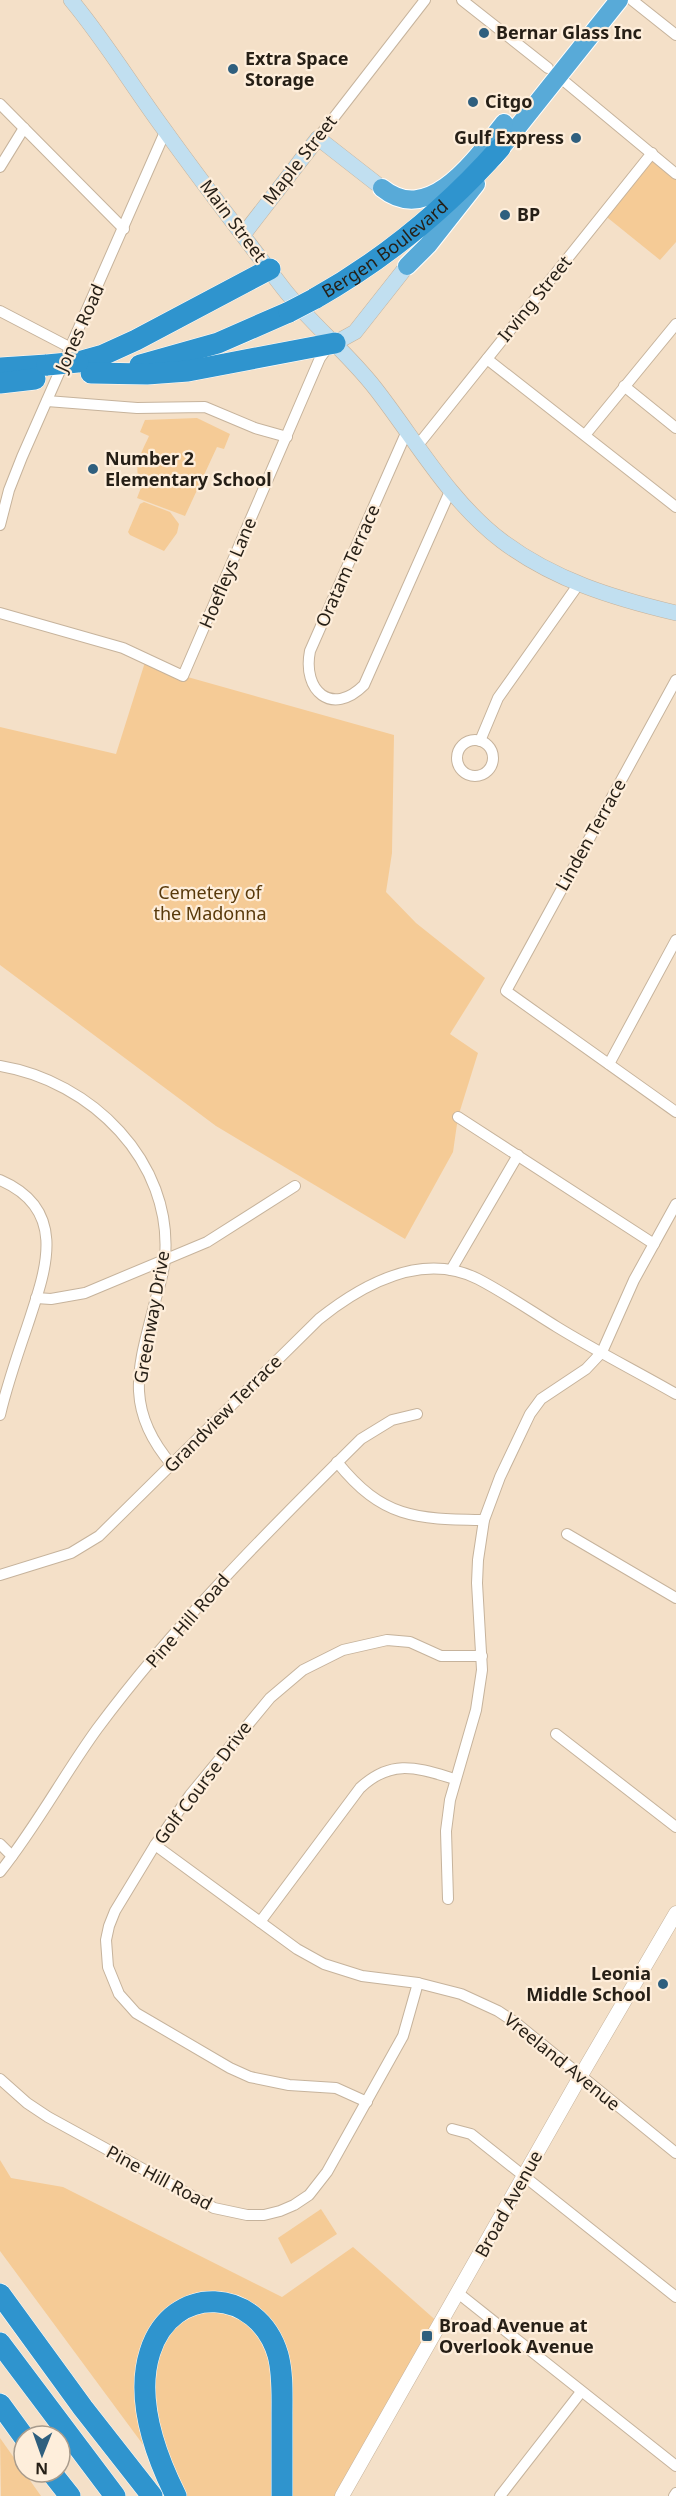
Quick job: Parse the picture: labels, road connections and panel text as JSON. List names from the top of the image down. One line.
{"streets":{"highway":["Bergen Boulevard"],"main road":["Maple Street","Main Street"],"street":["Irving Street","Jones Road","Oratam Terrace","Hoefleys Lane","Linden Terrace","Greenway Drive","Grandview Terrace","Pine Hill Road","Golf Course Drive","Vreeland Avenue","Broad Avenue"]},"crossings":[["Maple Street","Main Street"],["Main Street","Bergen Boulevard"],["Main Street","Irving Street"],["Main Street","Jones Road"],["Main Street","Oratam Terrace"],["Main Street","Hoefleys Lane"],["Bergen Boulevard","Jones Road"],["Bergen Boulevard","Hoefleys Lane"],["Greenway Drive","Grandview Terrace"],["Pine Hill Road","Golf Course Drive"],["Pine Hill Road","Vreeland Avenue"],["Golf Course Drive","Vreeland Avenue"],["Vreeland Avenue","Broad Avenue"]],"parks":["Cemetery of the Madonna"],"places":{"other":["Bernar Glass Inc","Extra Space Storage","Citgo","Gulf Express","BP","Number 2 Elementary School","Leonia Middle School"],"transit":["Broad Avenue at Overlook Avenue"]},"north":"bottom"}
